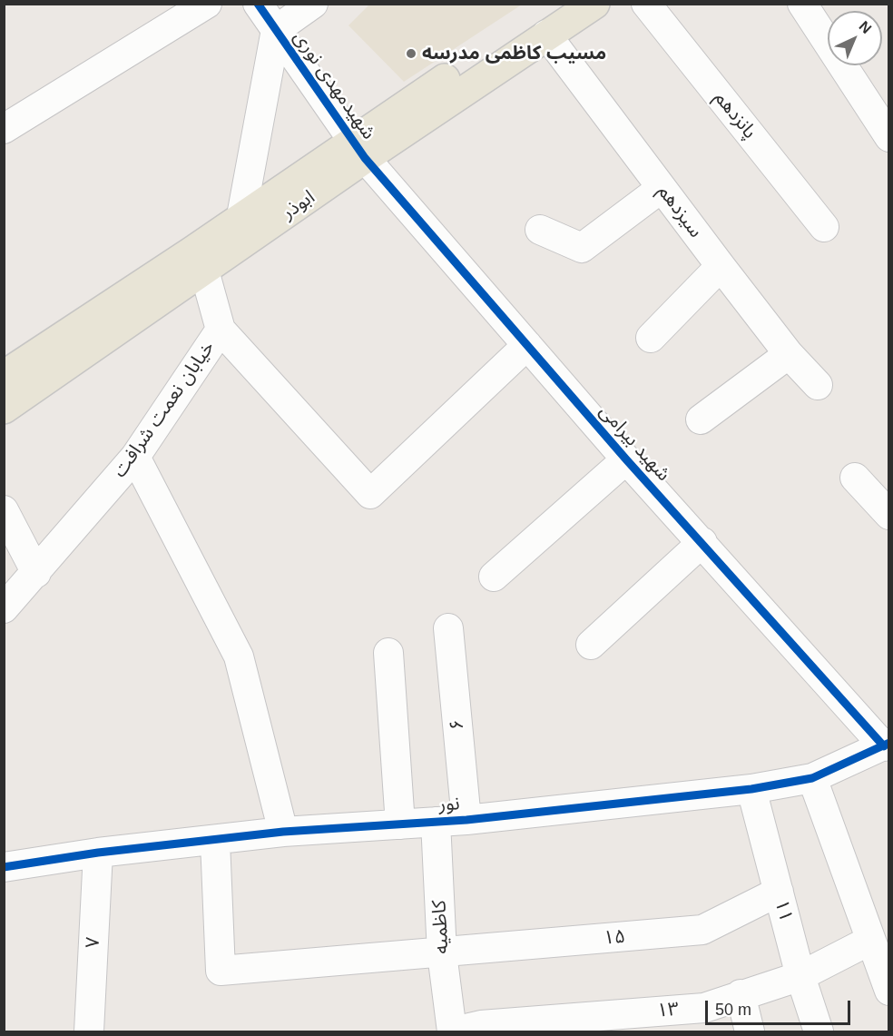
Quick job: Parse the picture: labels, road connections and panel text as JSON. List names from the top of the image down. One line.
{"streets":{"main road":["ابوذر"],"street":["شهیدمهدی نوری","پانزدهم","سیزدهم","خیابان نعمت شرافت","شهید بیرامی","۶","نور","۱۱","کاظمیه","۱۵","۷","۱۳"]},"crossings":[["شهیدمهدی نوری","ابوذر"],["شهیدمهدی نوری","شهید بیرامی"],["ابوذر","سیزدهم"],["ابوذر","خیابان نعمت شرافت"],["ابوذر","شهید بیرامی"],["شهید بیرامی","نور"],["۶","نور"],["نور","۱۱"],["نور","کاظمیه"],["نور","۱۵"],["نور","۷"],["۱۱","۱۵"],["۱۱","۱۳"],["کاظمیه","۱۵"],["کاظمیه","۱۳"]],"places":["مسیب کاظمی مدرسه"],"scale_bar":"50 m","north":"top right"}
